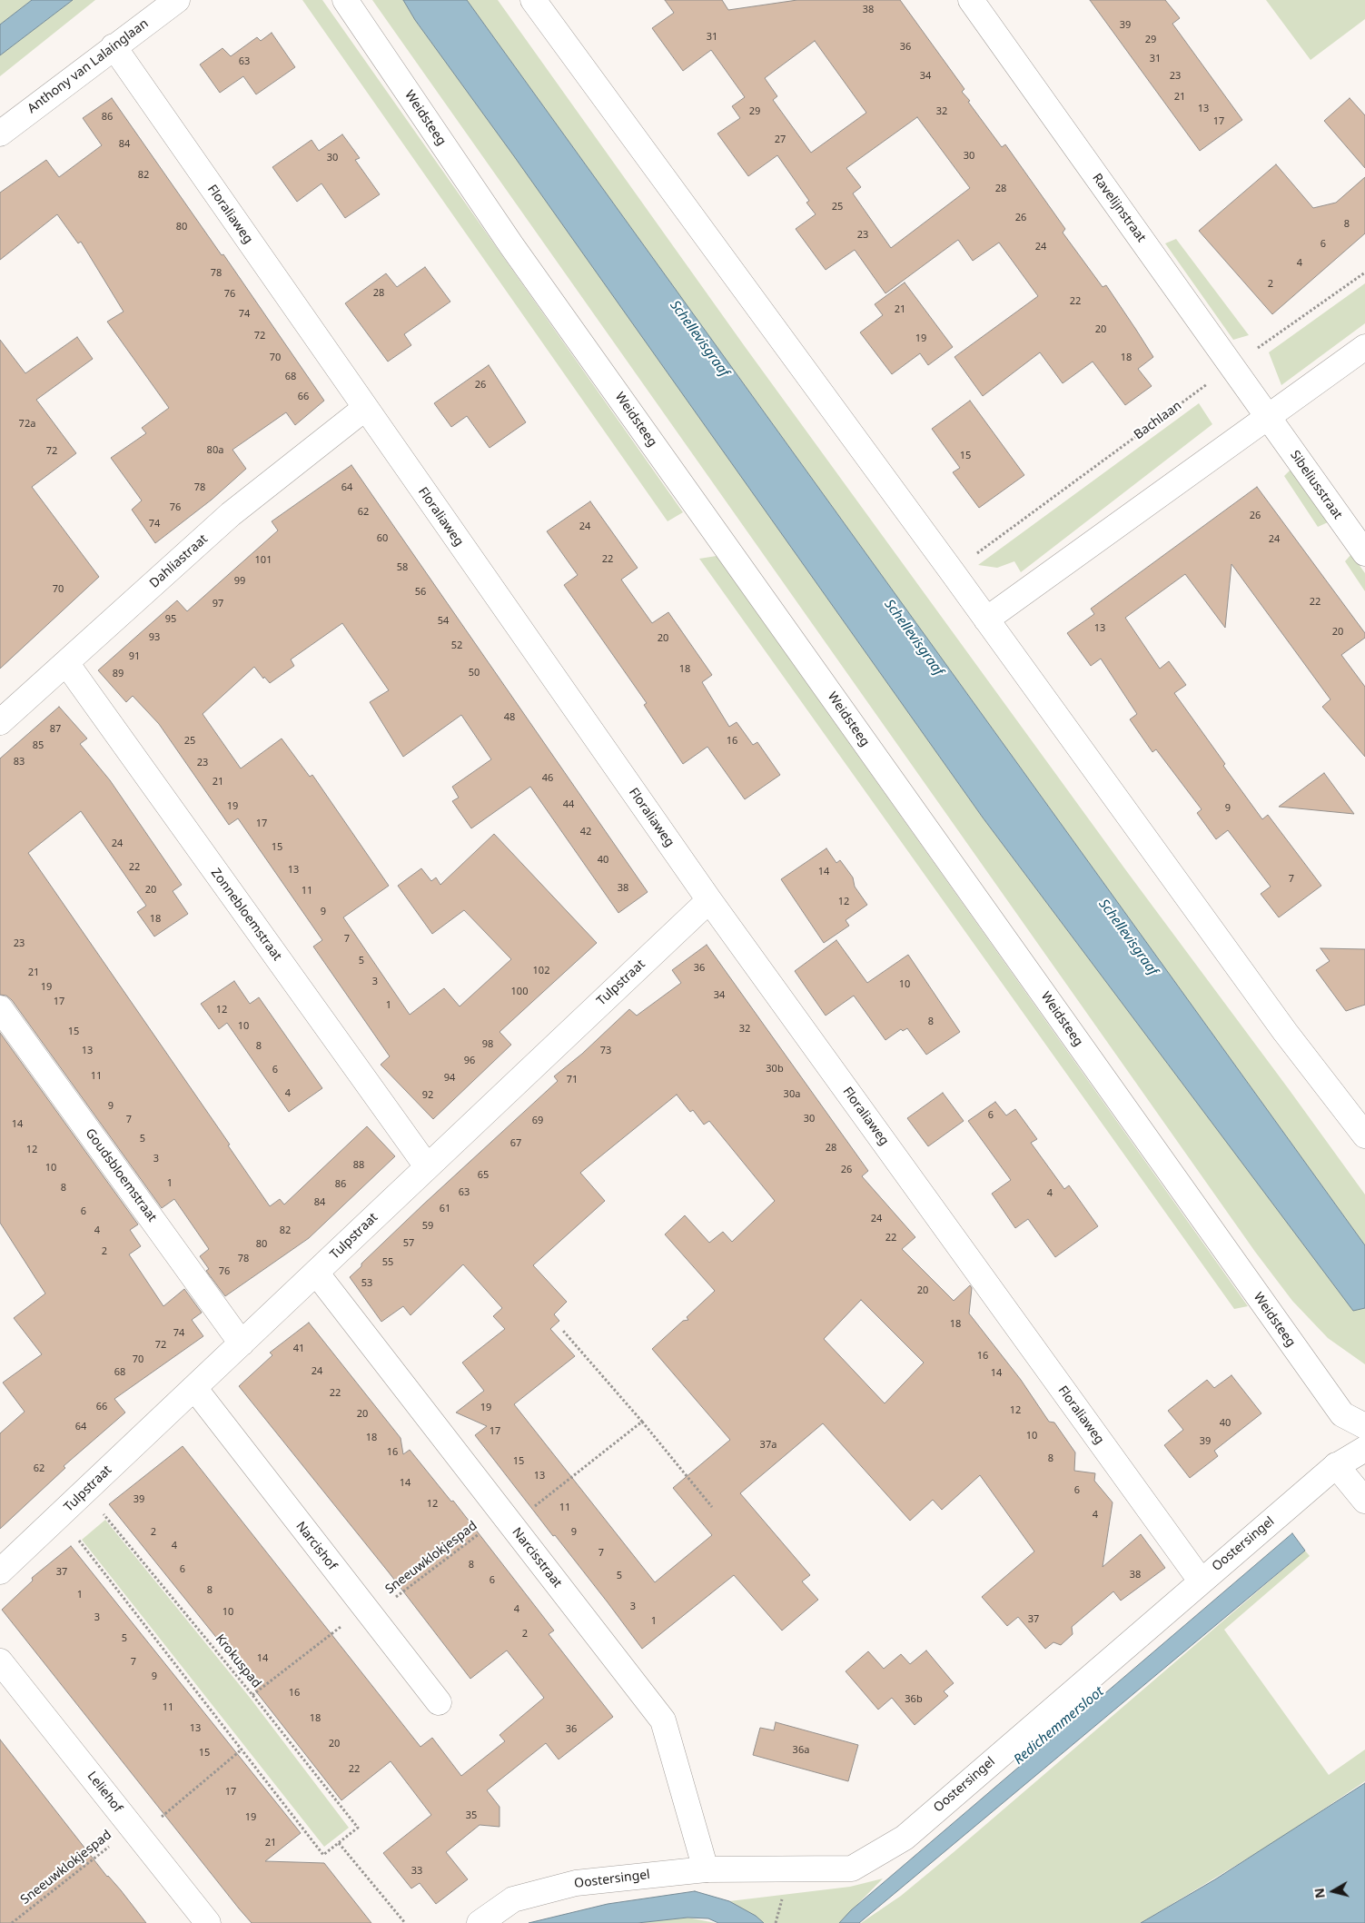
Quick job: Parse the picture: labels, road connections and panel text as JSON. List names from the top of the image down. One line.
{"streets":{"street":["Anthony van Lalainglaan","Weidsteeg","Ravelijnstraat","Floraliaweg","Sibeliusstraat","Dahliastraat","Zonnebloemstraat","Tulpstraat","Goudsbloemstraat","Oostersingel","Narcishof","Narcisstraat","Leliehof"],"path":["Bachlaan","Sneeuwklokjespad","Krokuspad"]},"crossings":[["Anthony van Lalainglaan","Floraliaweg"],["Ravelijnstraat","Bachlaan"],["Ravelijnstraat","Sibeliusstraat"],["Floraliaweg","Dahliastraat"],["Floraliaweg","Tulpstraat"],["Floraliaweg","Oostersingel"],["Dahliastraat","Zonnebloemstraat"],["Zonnebloemstraat","Tulpstraat"],["Tulpstraat","Goudsbloemstraat"],["Tulpstraat","Narcishof"],["Tulpstraat","Narcisstraat"],["Tulpstraat","Krokuspad"],["Oostersingel","Narcisstraat"],["Narcishof","Sneeuwklokjespad"],["Sneeuwklokjespad","Narcisstraat"],["Sneeuwklokjespad","Krokuspad"],["Sneeuwklokjespad","Leliehof"]],"water":["Schellevisgraaf","Redichemmersloot"],"house_numbers":["38","39","31","29","36","31","63","34","23","21","13","29","32","86","17","27","84","30","30","82","28","25","26","8","80","23","6","24","4","78","2","28","76","22","21","74","20","72","19","70","18","68","26","66","72a","80a","72","15","78","64","76","62","26","74","24","60","24","22","101","58","99","70","56","22","97","95","54","13","20","93","20","52","91","18","50","89","48","87","25","16","85","83","23","46","21","44","19","9","17","42","24","15","40","22","13","14","7","38","20","11","12","9","18","7","23","5","36","102","21","3","10","19","100","34","17","1","12","8","10","32","15","98","8","13","73","96","30b","6","11","94","71","4","30a","92","9","6","30","7","69","14","5","67","28","12","3","88","10","26","65","1","86","8","63","4","84","61","6","24","59","4","82","22","57","80","2","78","55","76","53","20","18","74","72","41","16","70","24","68","14","22","66","19","12","20","40","64","17","10","18","39","37a","16","8","15","62","13","14","6","39","12","11","4","2","9","4","7","8","6","37","38","5","6","8","1","3","4","10","3","37","1","2","5","14","7","9","16","36b","11","18","13","36","20","36a","15","22","17","35","19","21","33"],"north":"left"}
